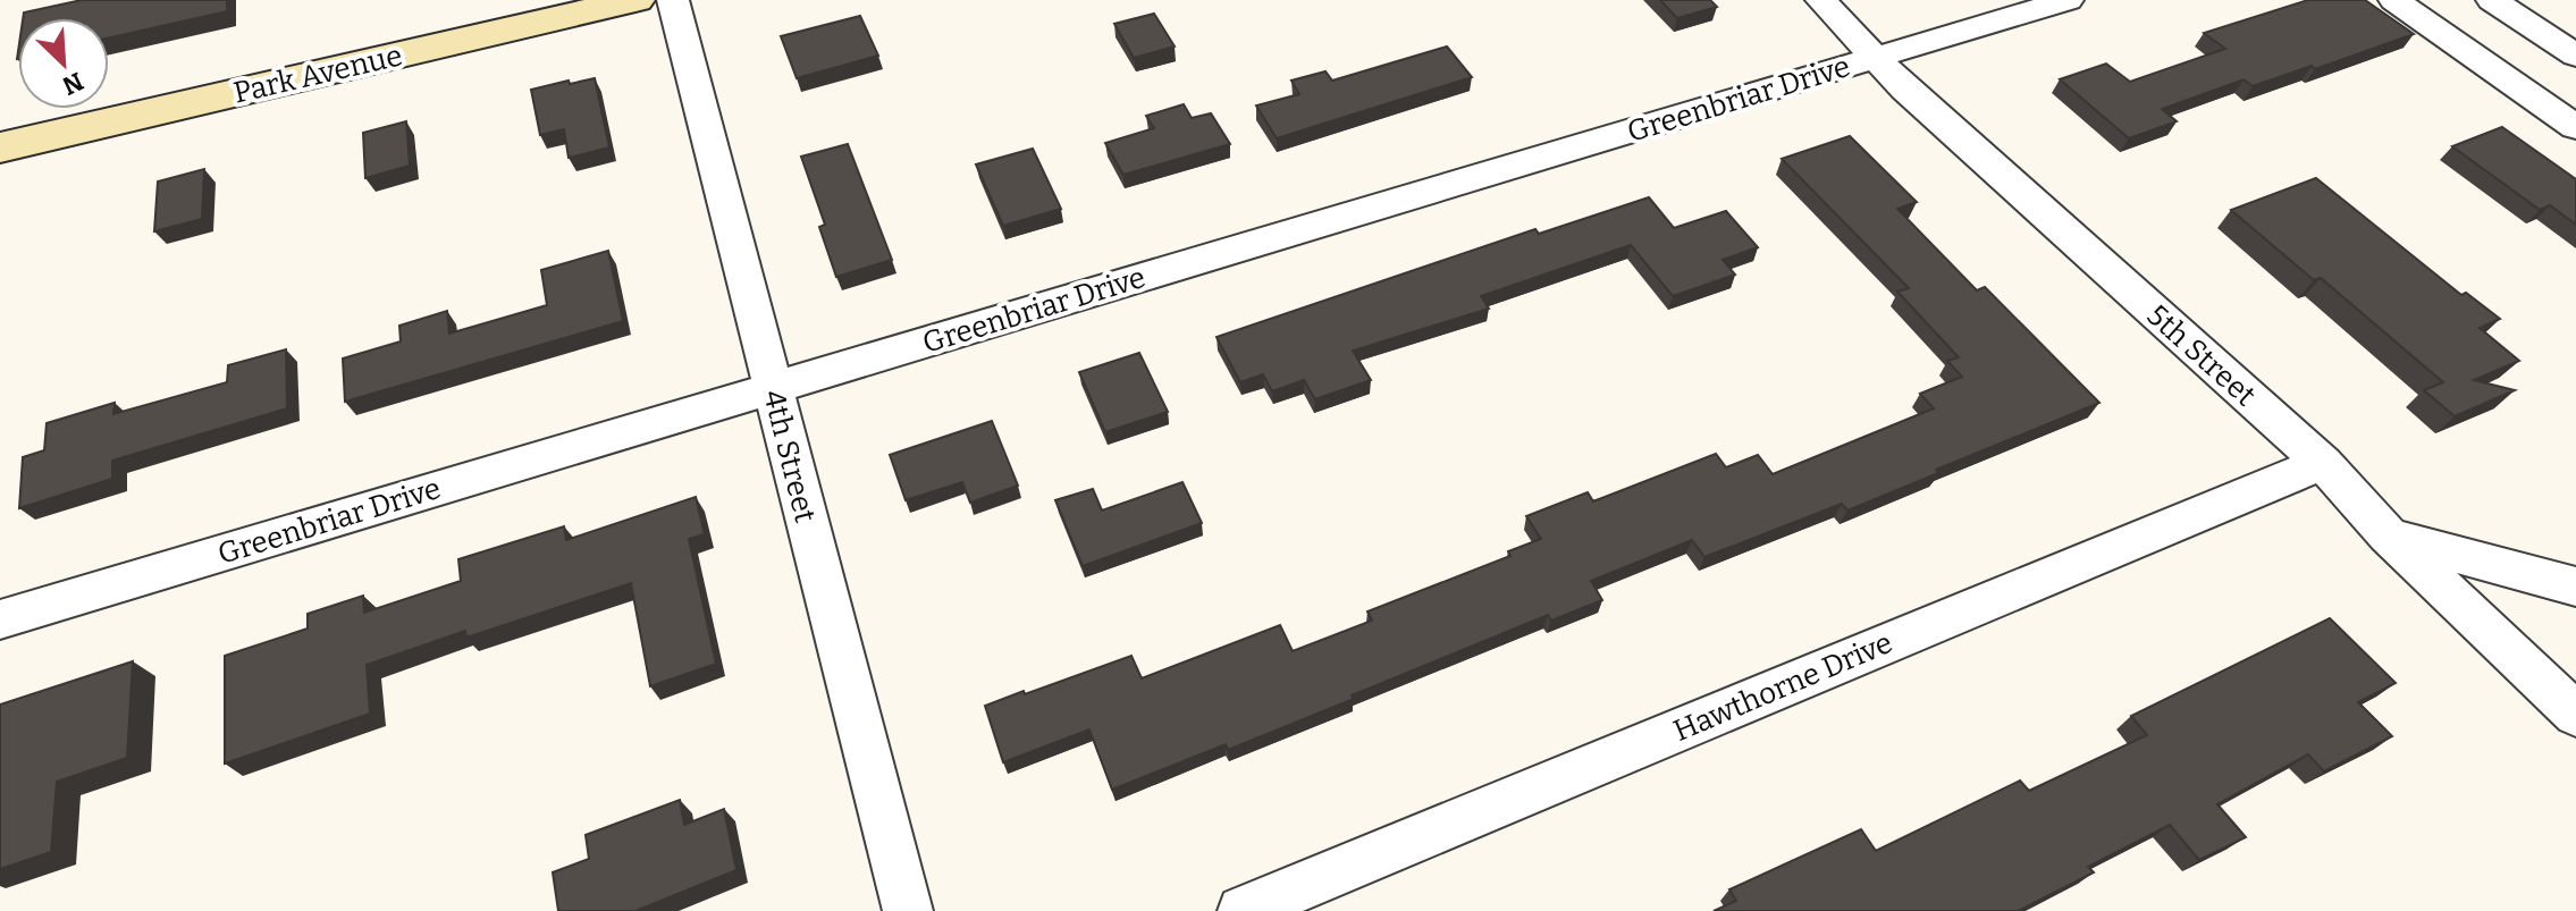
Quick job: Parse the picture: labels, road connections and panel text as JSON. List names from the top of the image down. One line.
{"streets":{"street":["Park Avenue","Greenbriar Drive","5th Street","4th Street","Hawthorne Drive"]},"crossings":[["Greenbriar Drive","5th Street"],["Greenbriar Drive","4th Street"],["5th Street","Hawthorne Drive"]],"north":"bottom right"}
